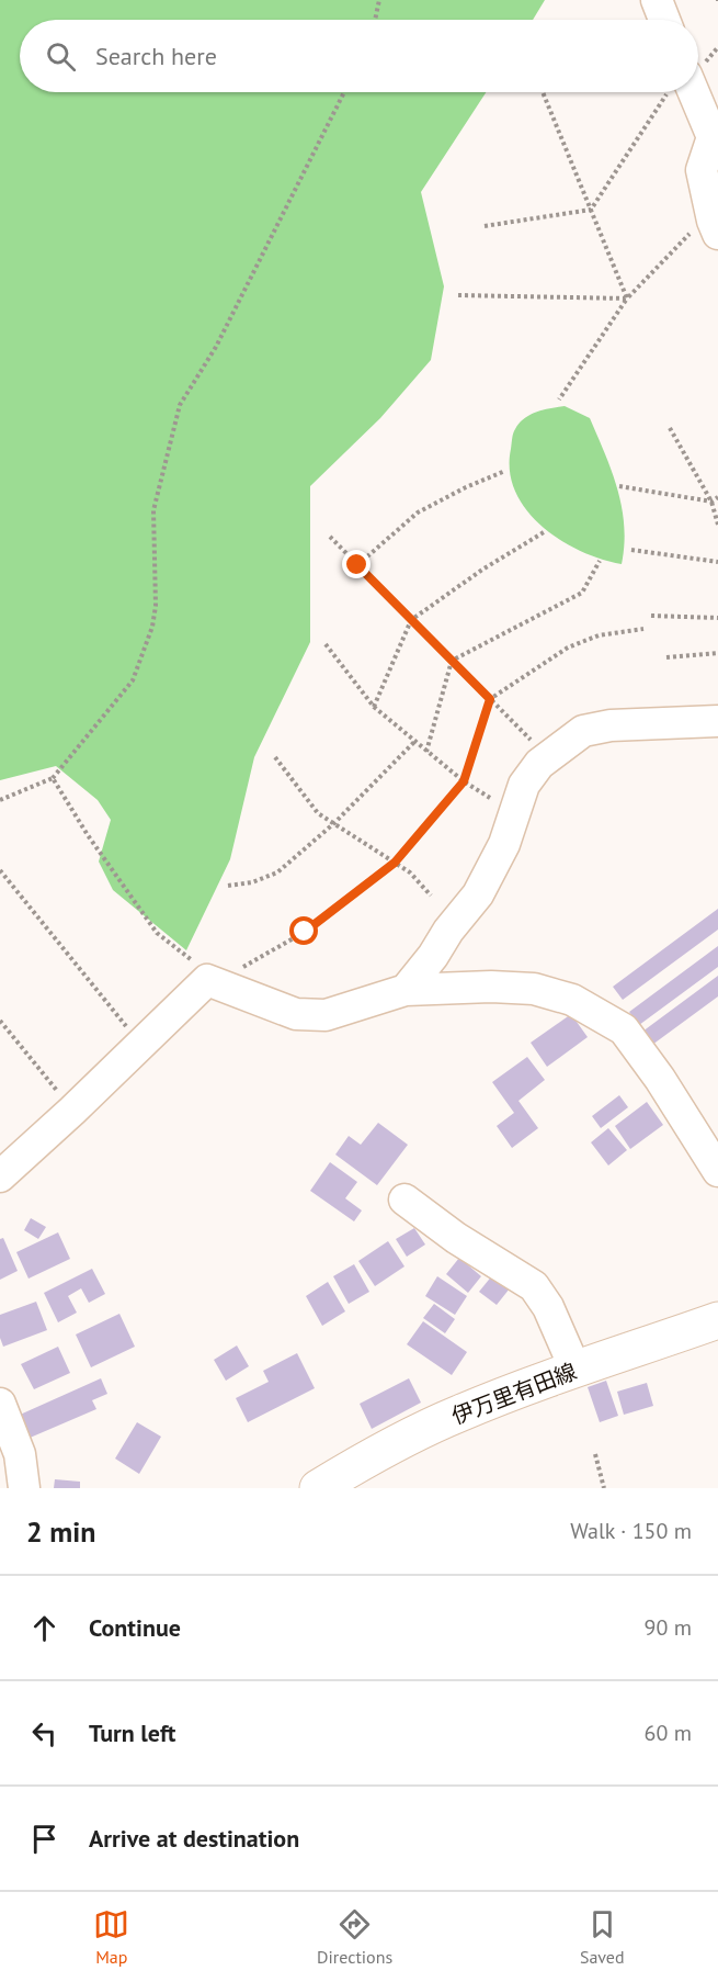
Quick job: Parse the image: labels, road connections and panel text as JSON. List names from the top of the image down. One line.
{"streets":{"main road":["伊万里有田線"]},"page":{"search":"Search here","heading":["2 min","Walk · 150 m"],"list":[["Continue","90 m"],["Turn left","60 m"],"Arrive at destination"],"nav":["Map","Directions","Saved"]}}
